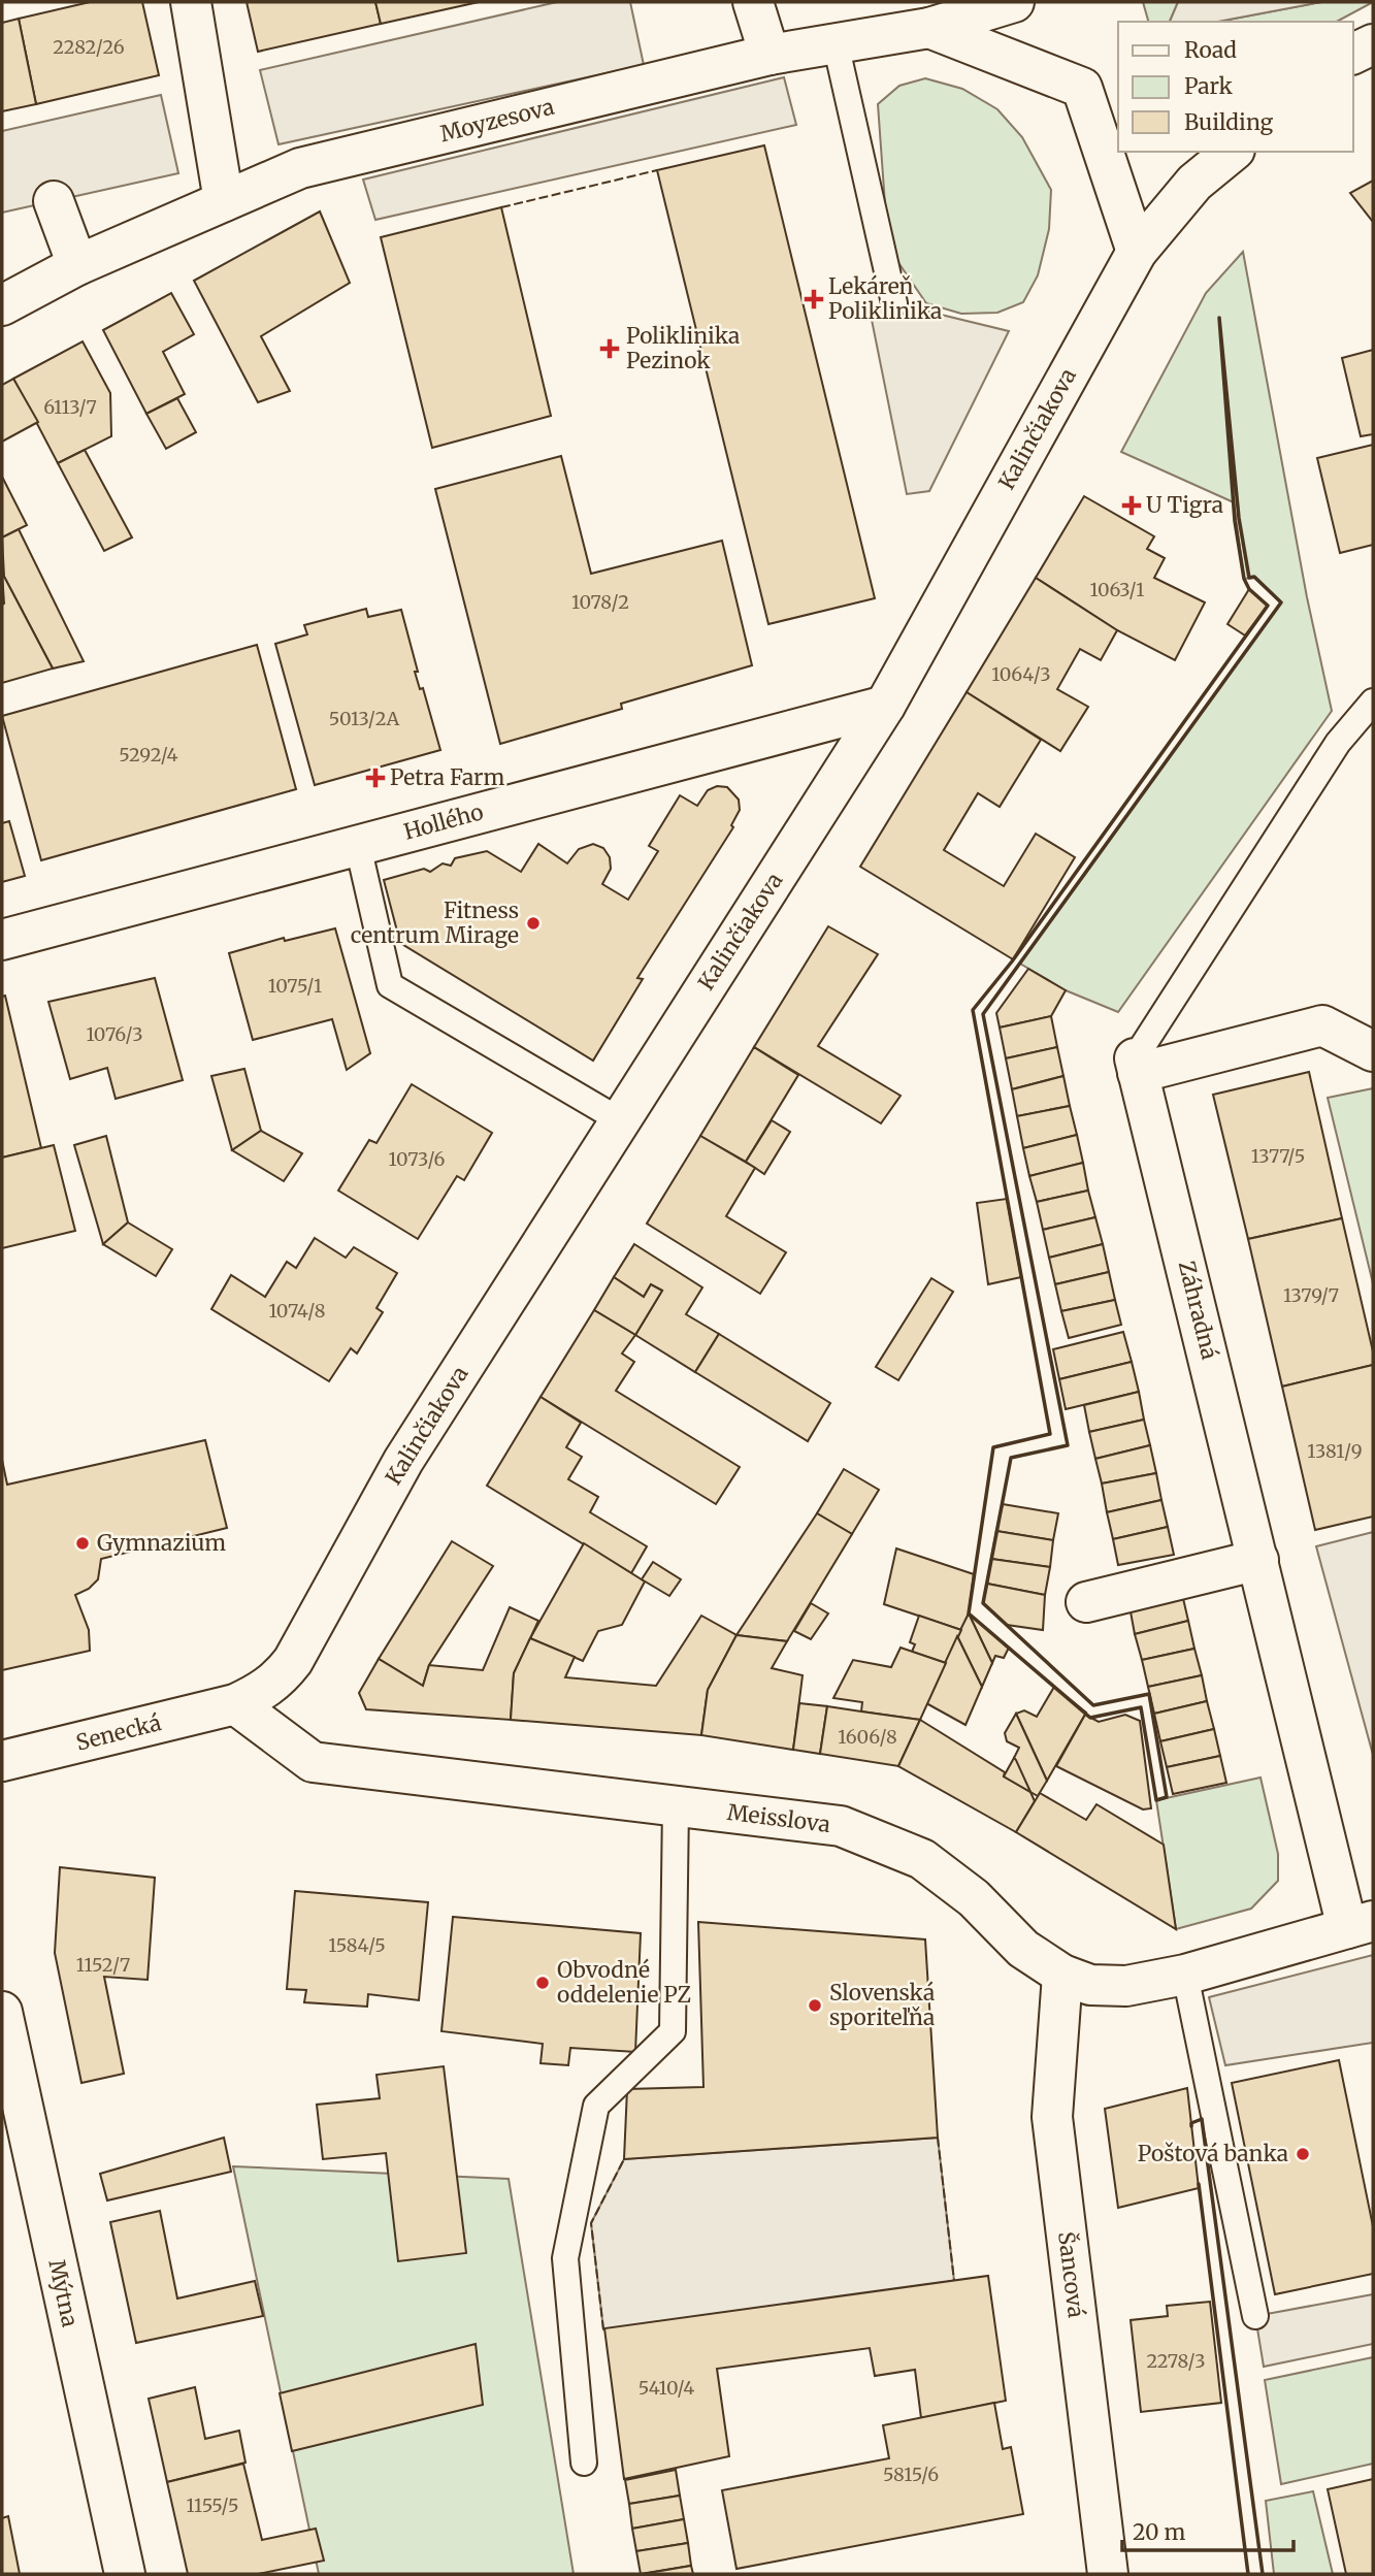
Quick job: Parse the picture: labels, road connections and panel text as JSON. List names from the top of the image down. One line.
{"streets":{"street":["Moyzesova","Kalinčiakova","Hollého","Záhradná","Senecká","Meisslova","Šancová","Mýtna"]},"crossings":[["Kalinčiakova","Hollého"],["Kalinčiakova","Senecká"],["Kalinčiakova","Meisslova"],["Záhradná","Meisslova"],["Senecká","Meisslova"],["Meisslova","Šancová"]],"places":{"health":["Lekáreň Poliklinika","Poliklinika Pezinok","U Tigra","Petra Farm"],"other":["Fitness centrum Mirage","Gymnazium","Obvodné oddelenie PZ","Slovenská sporiteľňa","Poštová banka"]},"house_numbers":["2282/26","6113/7","1063/1","1078/2","1064/3","5013/2A","5292/4","1075/1","1076/3","1377/5","1073/6","1379/7","1074/8","1381/9","1606/8","1584/5","1152/7","2278/3","5410/4","5815/6","1155/5"],"legend":["Road","Park","Building"],"scale_bar":"20 m"}
